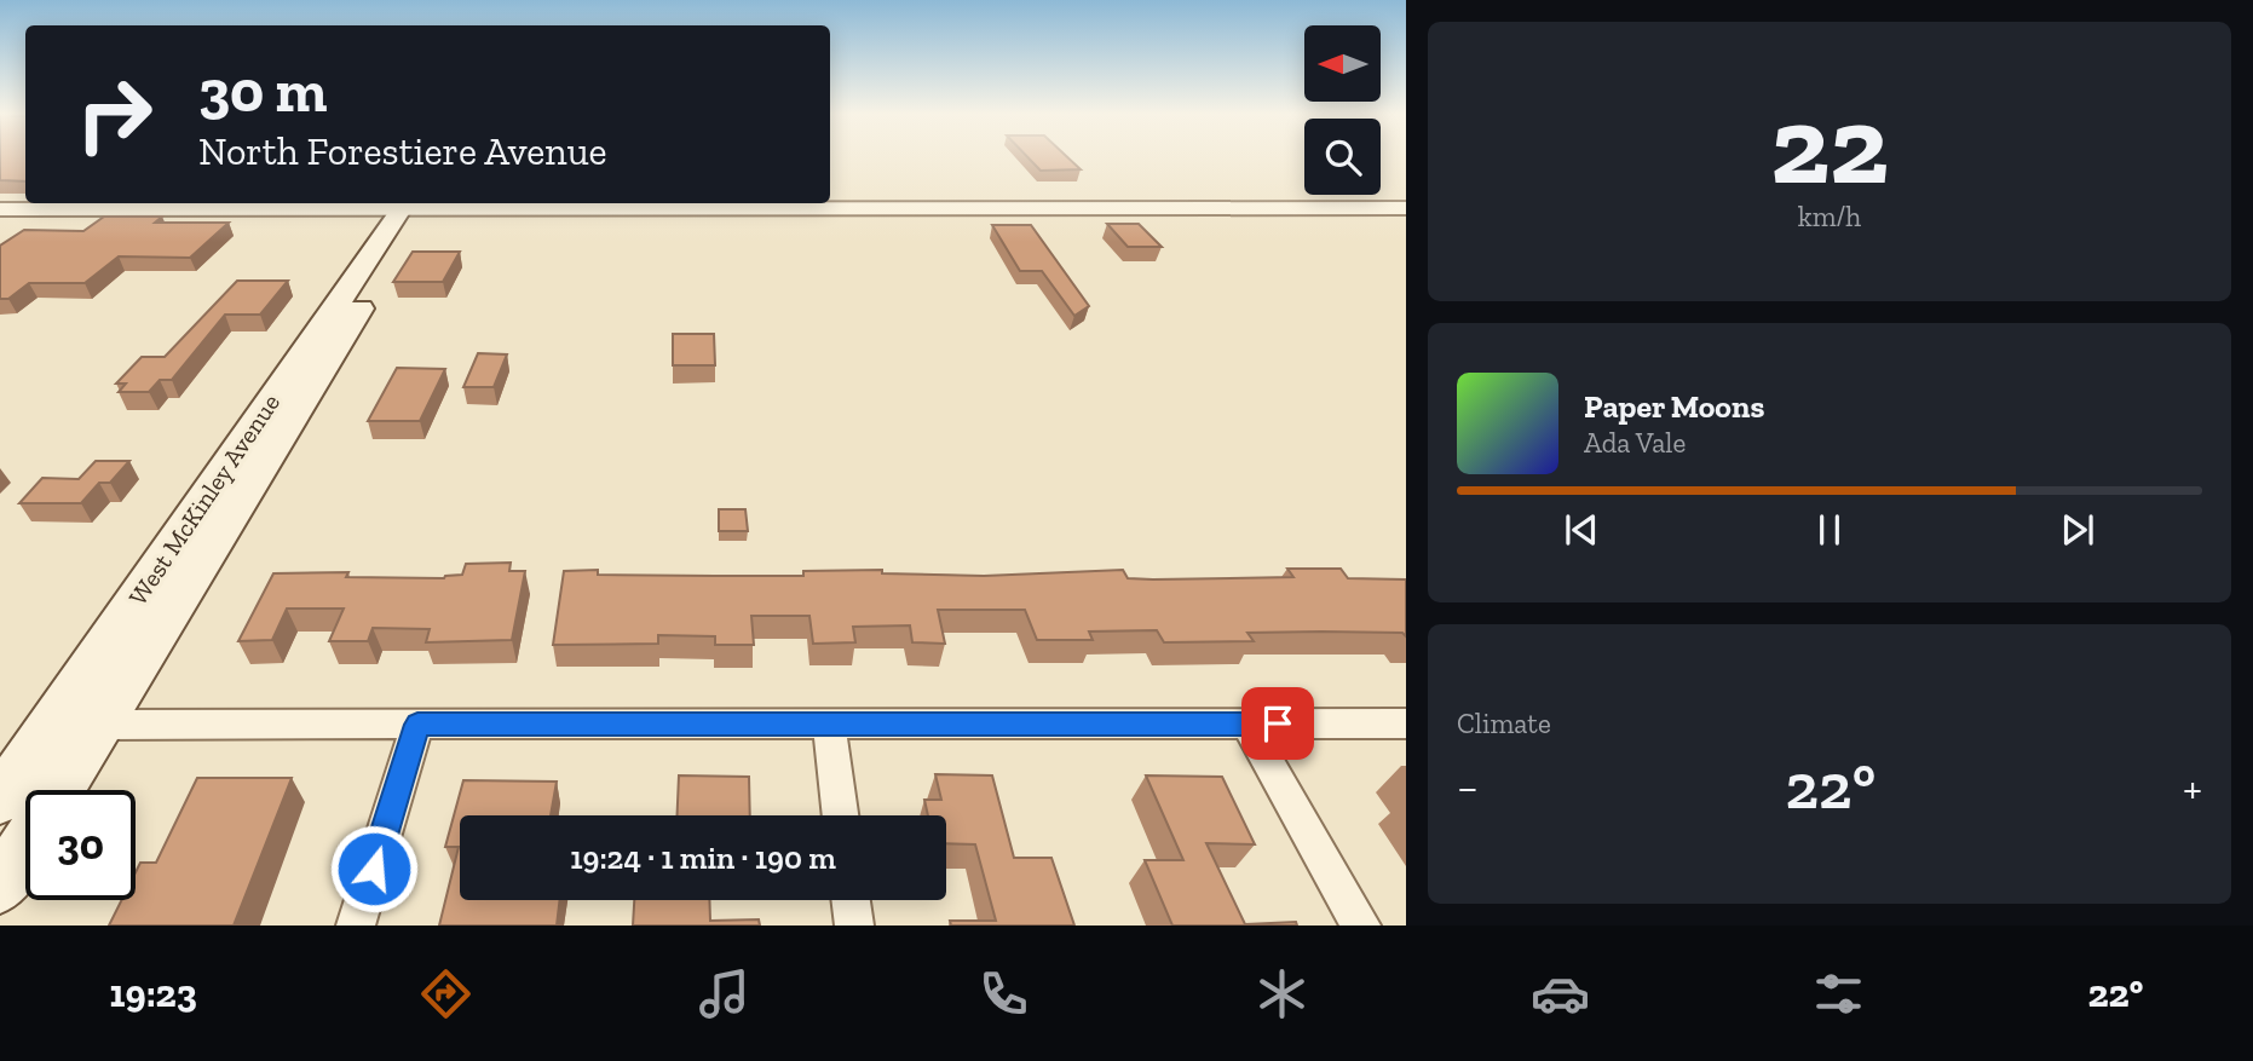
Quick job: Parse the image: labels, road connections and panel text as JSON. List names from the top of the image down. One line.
{"streets":{"main road":["West McKinley Avenue"]},"north":"left","page":{"tile":[["22","km/h"],"Climate"],"turn":["30 m","North Forestiere Avenue"],"song":["Paper Moons","Ada Vale"],"heat":["−","22°","+"],"limit":"30","trip":"19:24 · 1 min · 190 m","tabs":["19:23","22°"]}}
